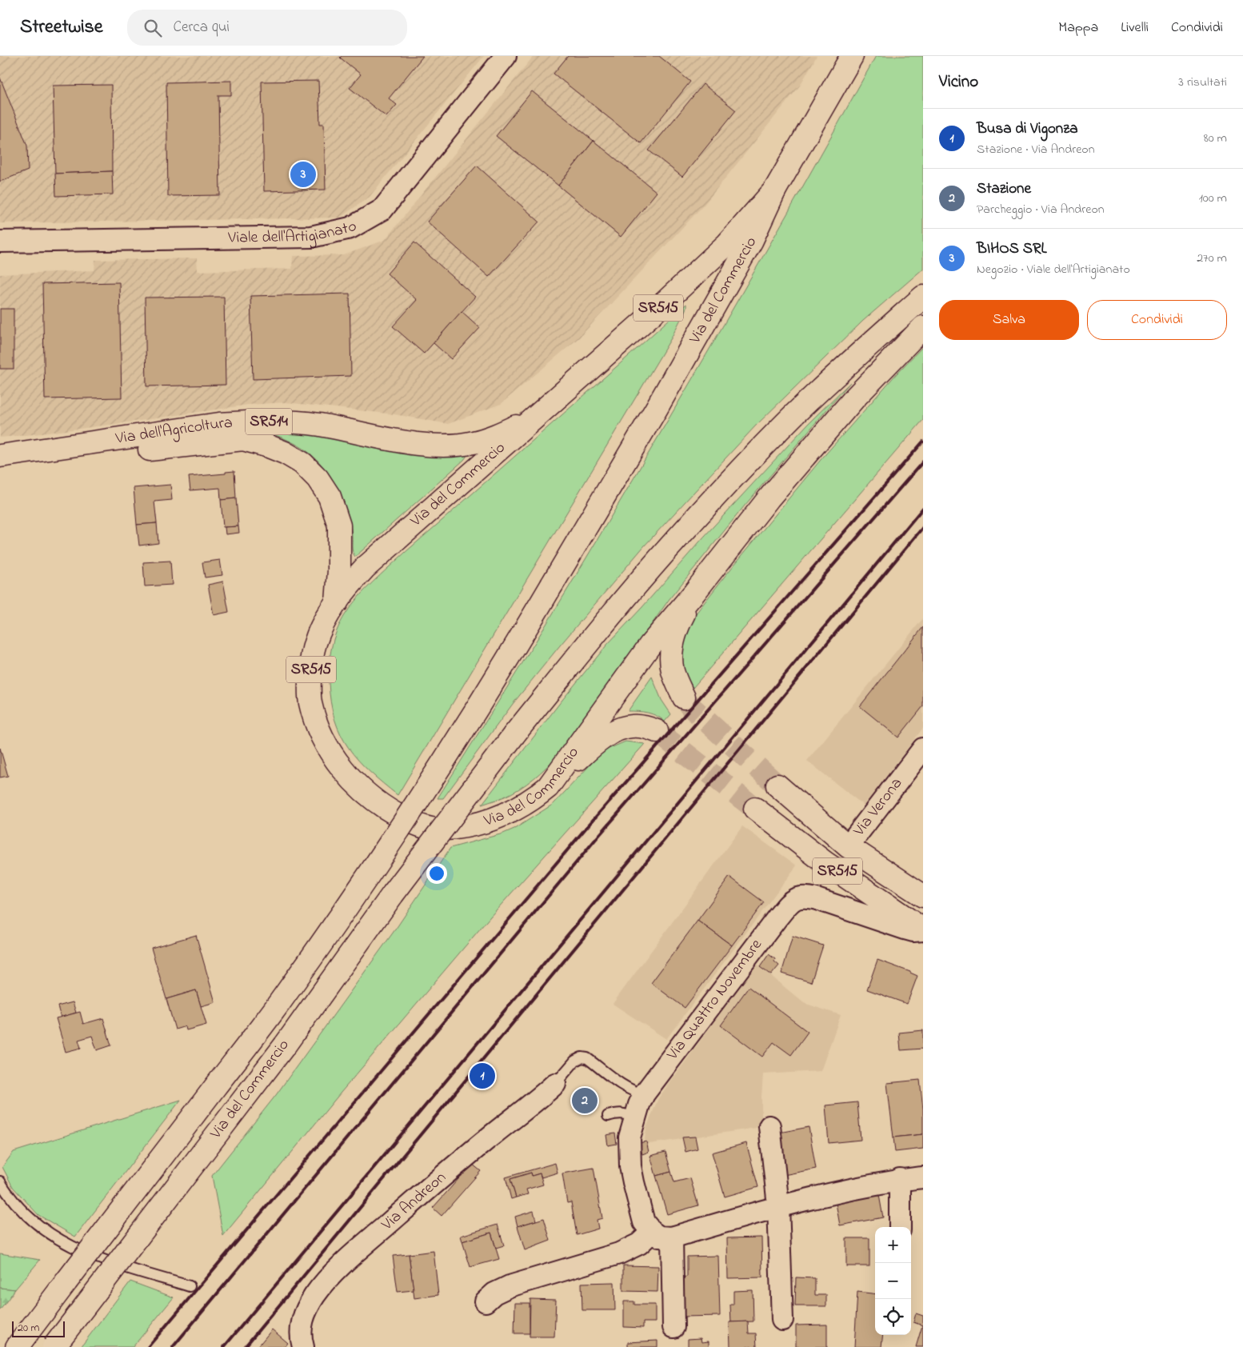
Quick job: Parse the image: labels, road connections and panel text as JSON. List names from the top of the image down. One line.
{"streets":{"main road":["Via del Commercio","SR515","SR514","Via dell'Agricoltura","Via Verona"],"street":["Viale dell'Artigianato","Via Quattro Novembre","Via Andreon"]},"crossings":[["Via del Commercio","SR515"],["Via del Commercio","Via dell'Agricoltura"],["SR515","Via Quattro Novembre"]],"scale_bar":"20 m","page":{"header":"Streetwise","search":"Cerca qui","nav":["Mappa","Livelli","Condividi"],"heading":["Vicino","3 risultati"],"list":[{"mark":"1","name":"Busa di Vigonza","note":"Stazione · Via Andreon","value":"80 m"},{"mark":"2","name":"Stazione","note":"Parcheggio · Via Andreon","value":"100 m"},{"mark":"3","name":"BIHOS SRL","note":"Negozio · Viale dell'Artigianato","value":"270 m"}],"pins":["3","1","2"],"buttons":["Salva","Condividi"],"map_buttons":["+","−"],"scale":"20 m"}}
